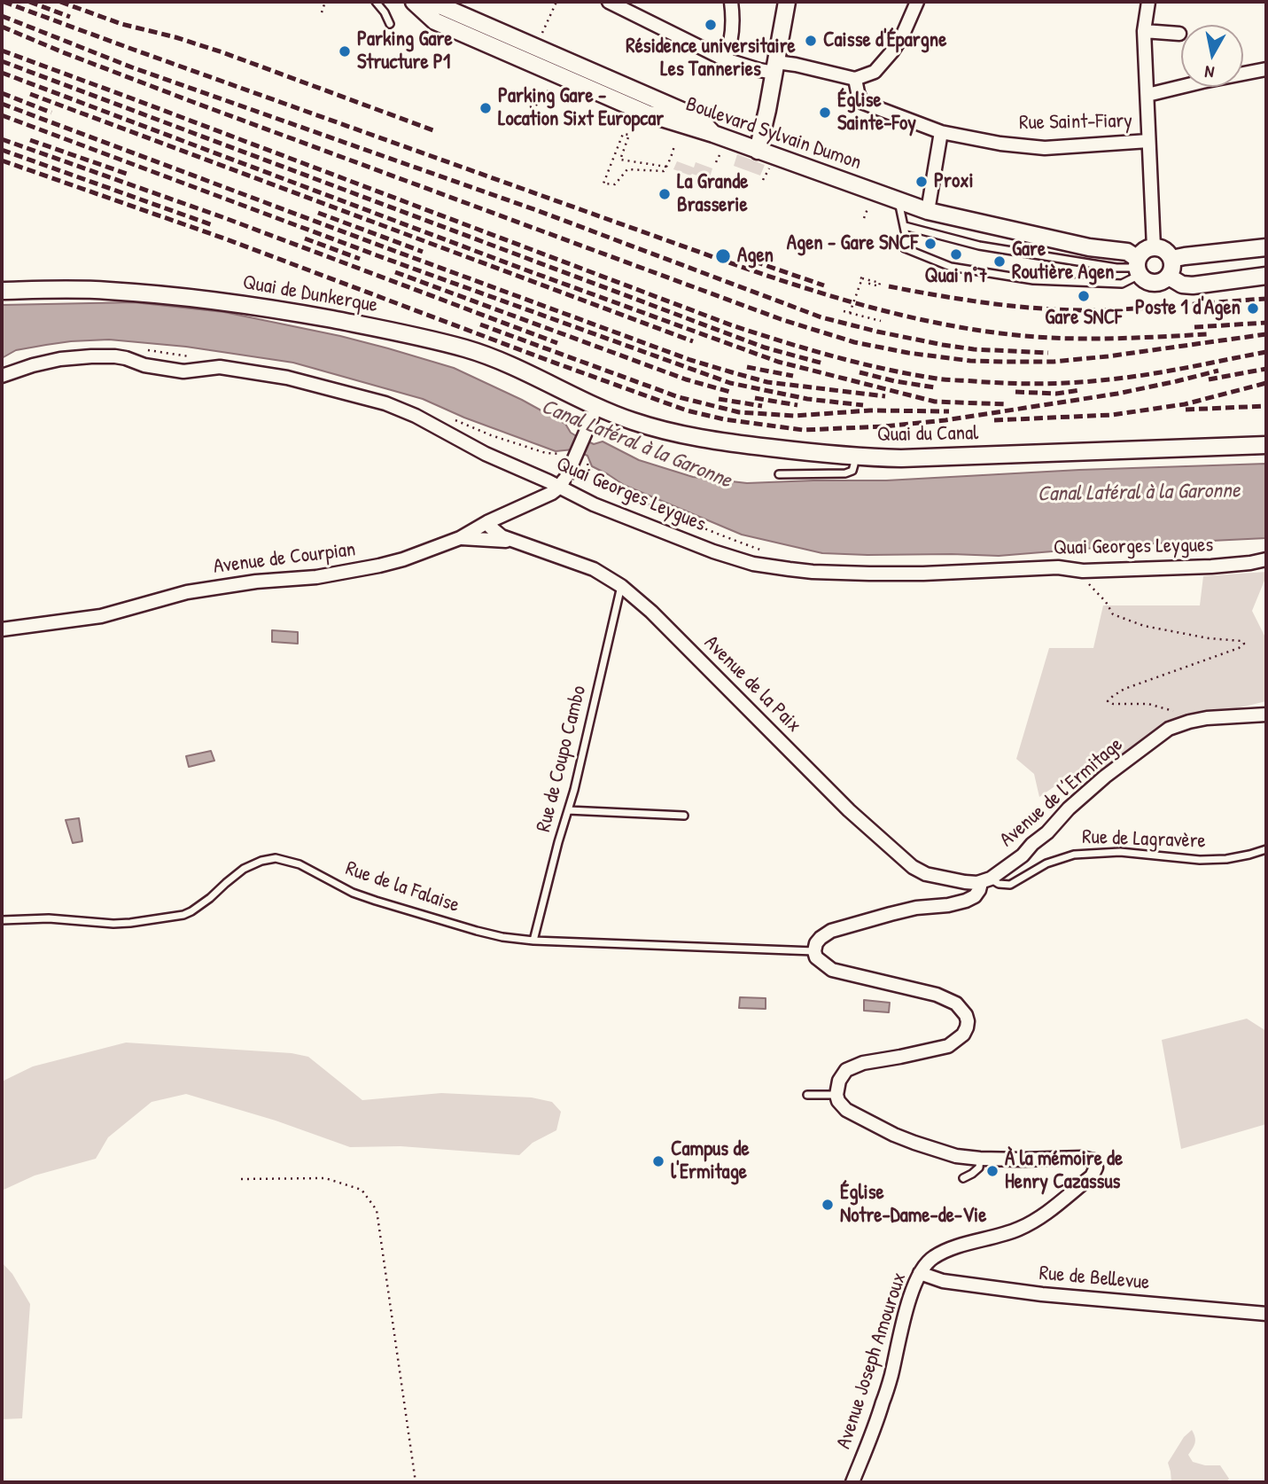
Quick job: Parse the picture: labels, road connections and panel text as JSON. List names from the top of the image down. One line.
{"streets":{"street":["Rue Saint-Fiary","Boulevard Sylvain Dumon","Quai de Dunkerque","Quai du Canal","Quai Georges Leygues","Avenue de Courpian","Avenue de la Paix","Avenue de l’Ermitage","Rue de Bellevue","Avenue Joseph Amouroux"],"lane":["Rue de Coupo Cambo","Rue de Lagravère","Rue de la Falaise"]},"crossings":[["Quai de Dunkerque","Quai du Canal"],["Quai Georges Leygues","Avenue de Courpian"],["Avenue de Courpian","Avenue de la Paix"],["Avenue de la Paix","Rue de Coupo Cambo"],["Avenue de la Paix","Avenue de l’Ermitage"],["Avenue de la Paix","Rue de Lagravère"],["Rue de Coupo Cambo","Rue de la Falaise"],["Avenue de l’Ermitage","Rue de Lagravère"],["Rue de Bellevue","Avenue Joseph Amouroux"]],"water":["Canal Latéral à la Garonne"],"places":["Résidence universitaire Les Tanneries","Caisse d'Épargne","Parking Gare Structure P1","Parking Gare - Location Sixt Europcar","Église Sainte-Foy","Proxi","La Grande Brasserie","Agen - Gare SNCF","Quai n°7","Agen","Gare Routière Agen","Gare SNCF","Poste 1 d'Agen","Campus de l'Ermitage","À la mémoire de Henry Cazassus","Église Notre-Dame-de-Vie"],"north":"bottom"}
